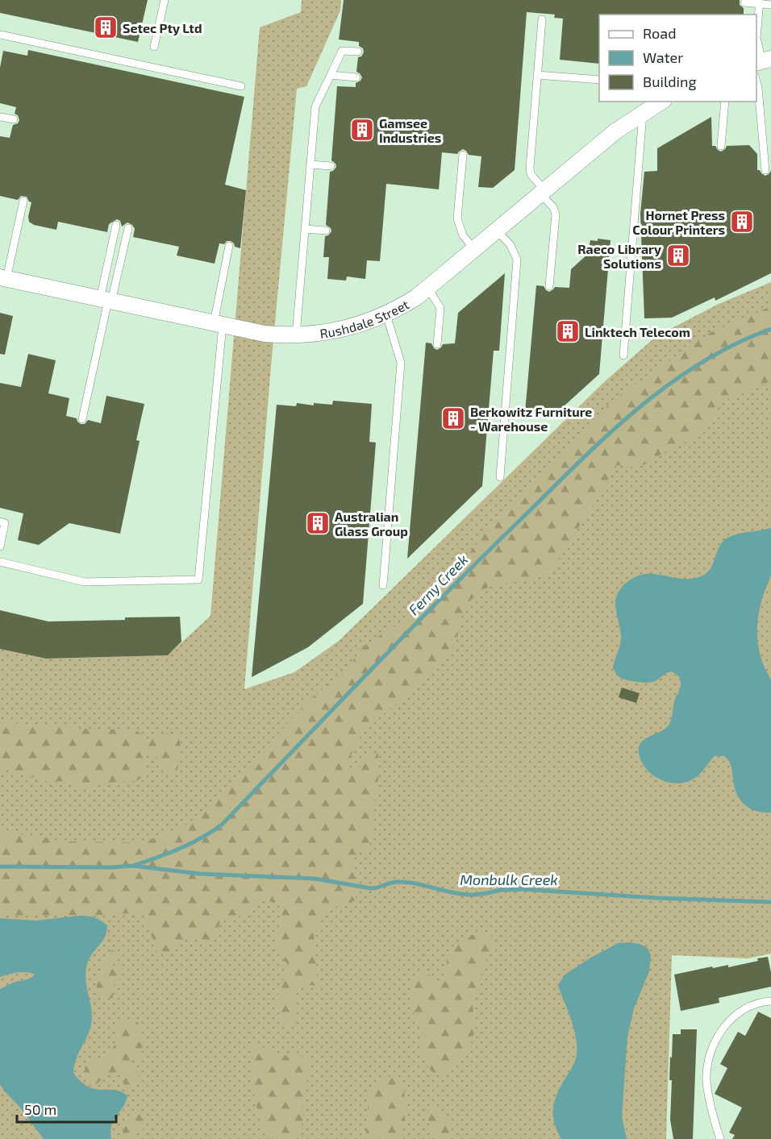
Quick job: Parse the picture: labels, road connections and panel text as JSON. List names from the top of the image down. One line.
{"streets":{"street":["Rushdale Street"]},"water":["Ferny Creek","Monbulk Creek"],"places":{"building":["Setec Pty Ltd","Gamsee Industries","Hornet Press Colour Printers","Raeco Library Solutions","Linktech Telecom","Berkowitz Furniture - Warehouse","Australian Glass Group"]},"legend":["Road","Water","Building"],"scale_bar":"50 m"}
